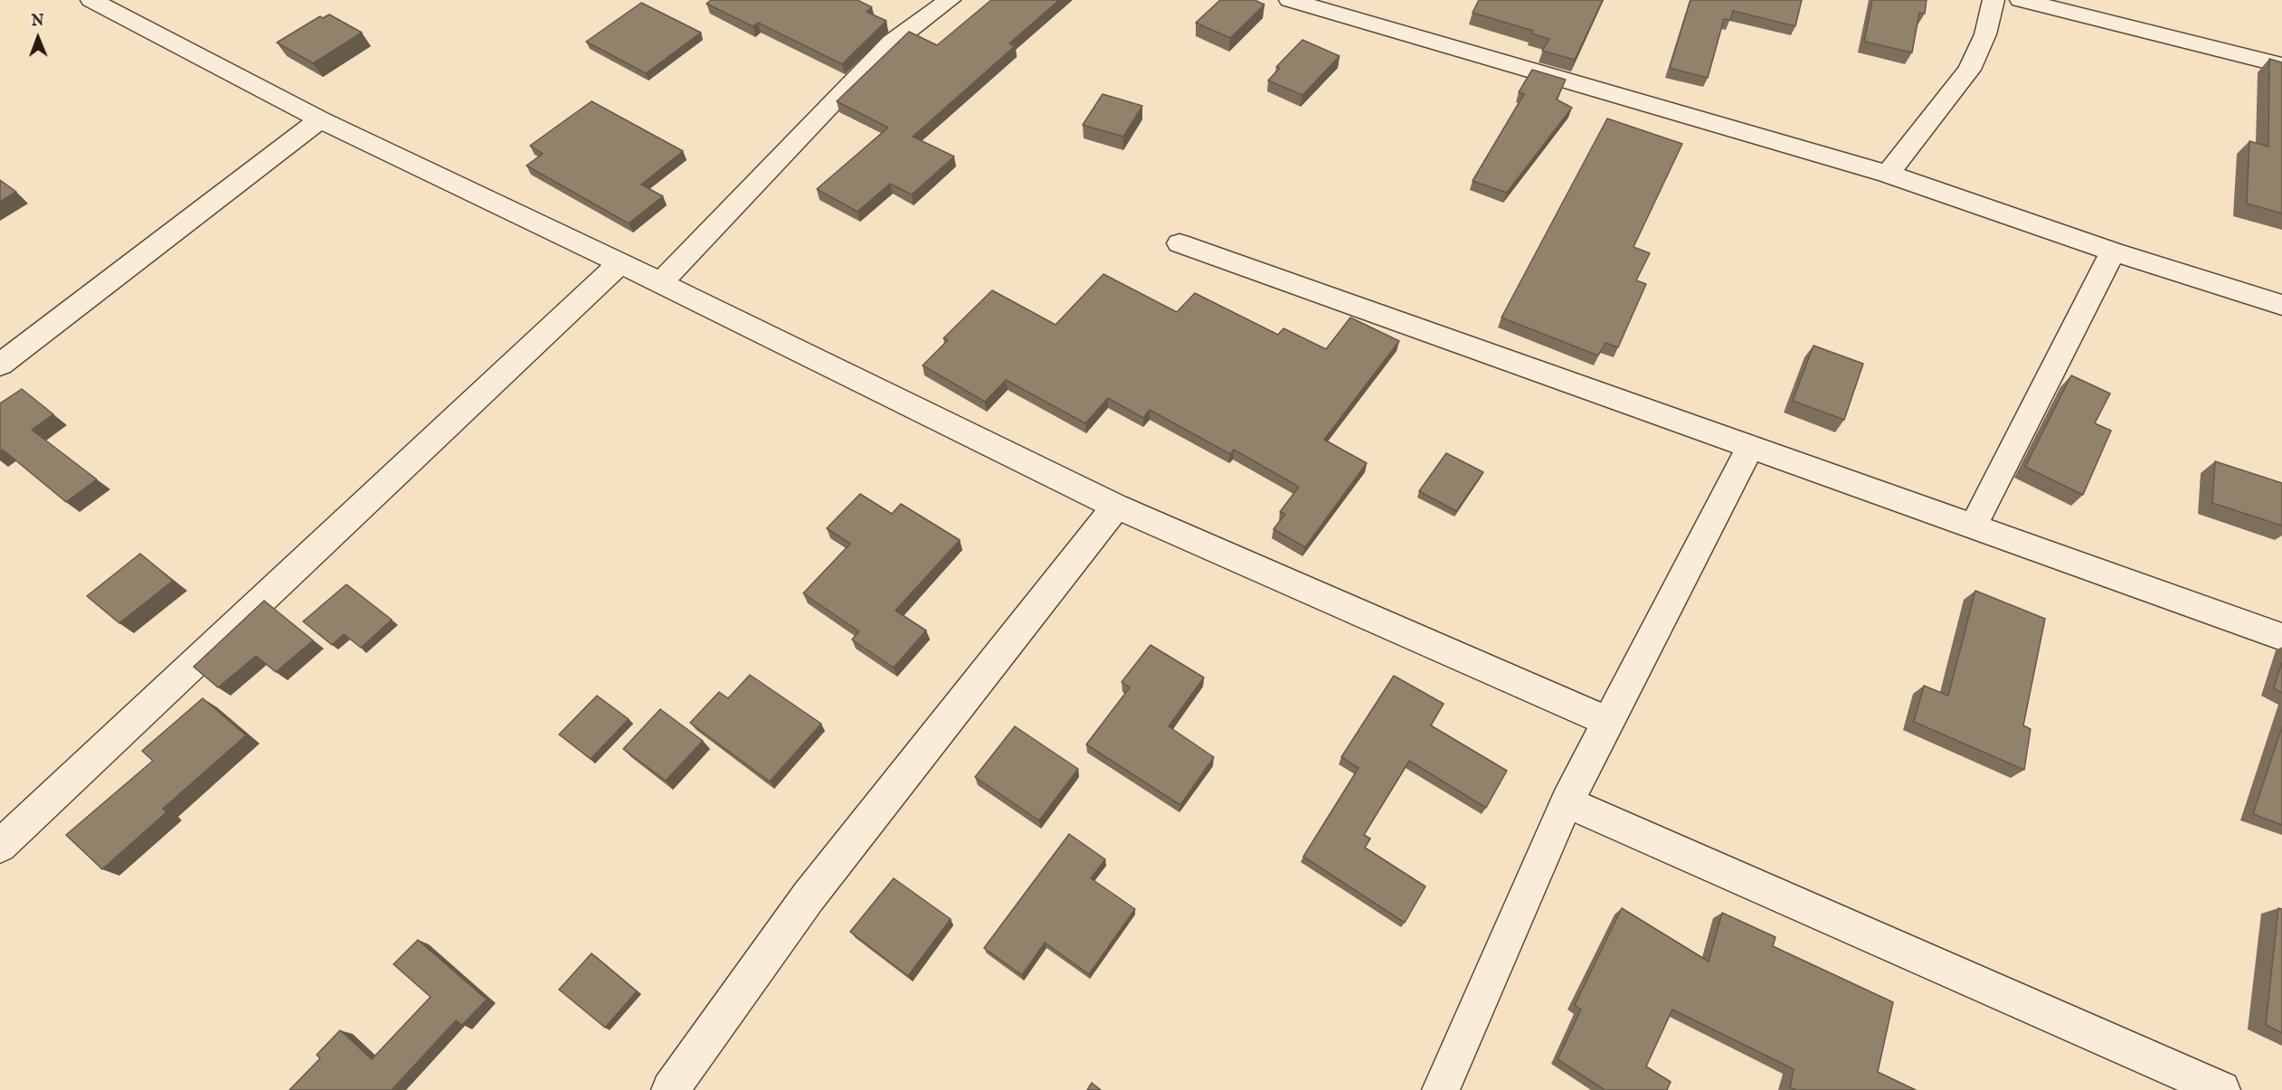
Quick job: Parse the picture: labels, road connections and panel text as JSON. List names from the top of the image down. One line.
{"north":"top"}
